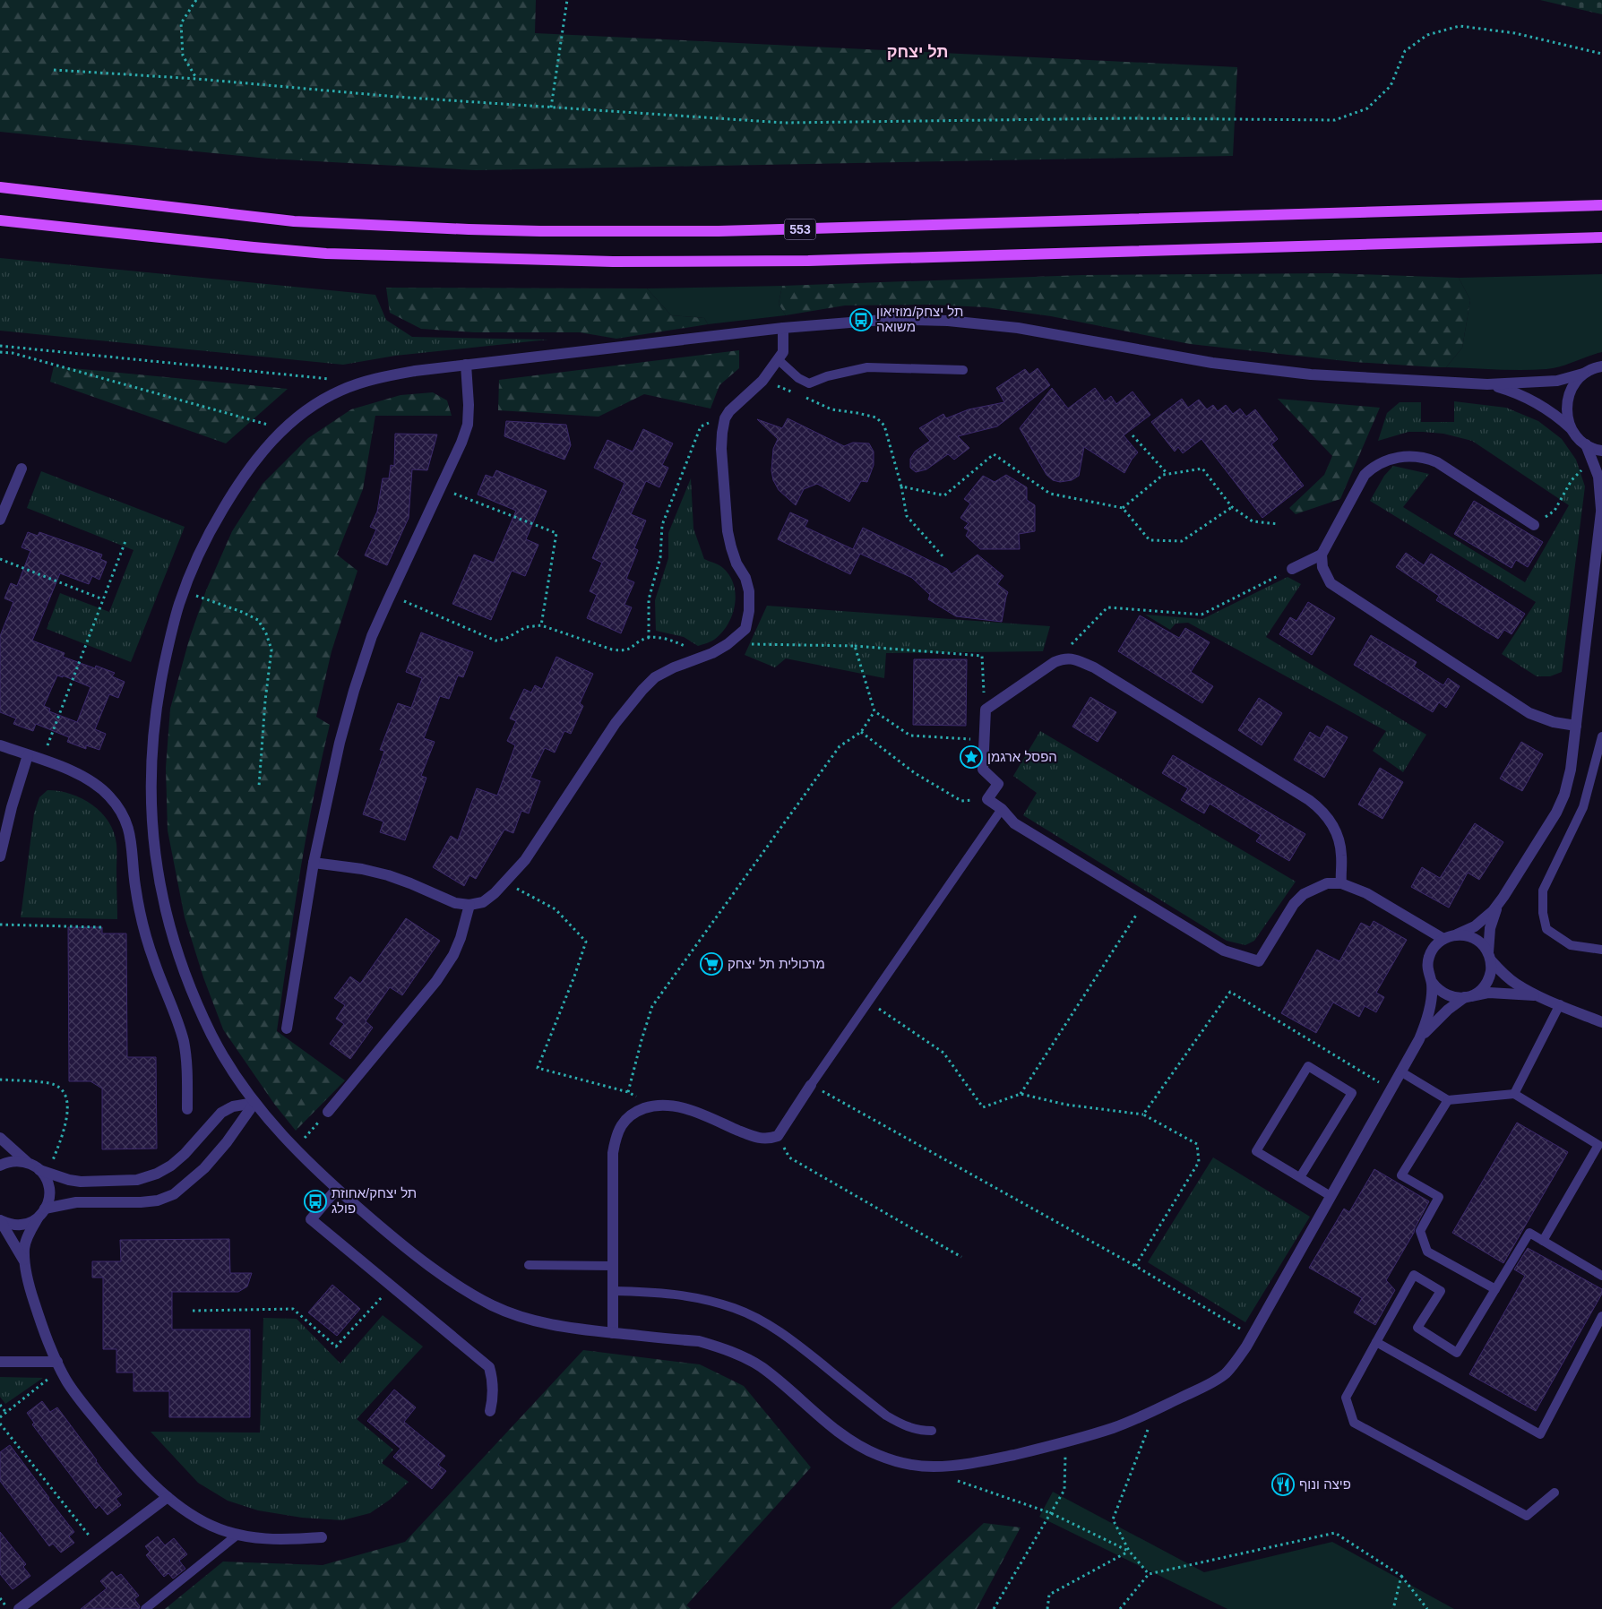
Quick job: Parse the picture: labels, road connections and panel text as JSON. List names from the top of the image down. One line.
{"streets":{"main road":["553"]},"districts":["תל יצחק"],"places":{"bus stop":["תל יצחק/מוזיאון משואה","תל יצחק/אחוזת פולג"],"place":["הפסל ארגמן"],"supermarket":["מרכולית תל יצחק"],"restaurant":["פיצה ונוף"]}}
